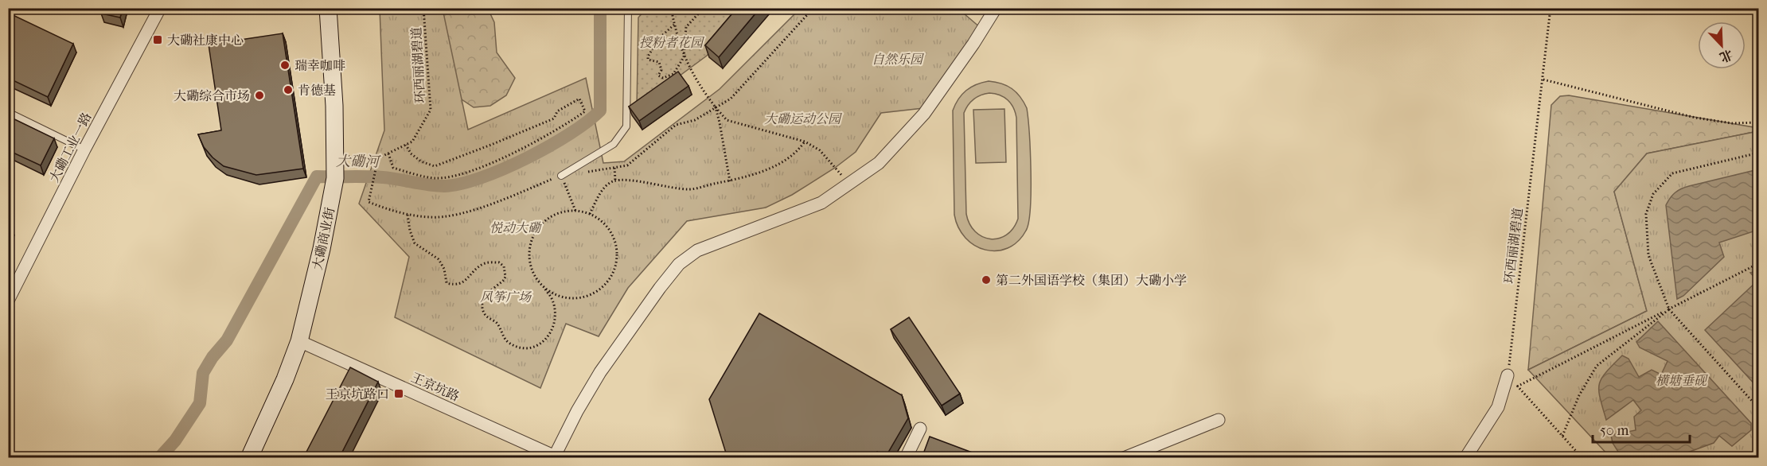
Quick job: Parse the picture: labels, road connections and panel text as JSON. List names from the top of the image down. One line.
{"streets":{"street":["大磡工业一路","大磡商业街","王京坑路"],"path":["环西丽湖碧道"]},"crossings":[["大磡商业街","王京坑路"]],"water":["大磡河"],"parks":["授粉者花园","自然乐园","大磡运动公园","悦动大磡","风筝广场","横塘垂砚"],"places":{"transit":["大磡社康中心","王京坑路口"],"other":["瑞幸咖啡","肯德基","大磡综合市场","第二外国语学校（集团）大磡小学"]},"scale_bar":"50 m","north":"bottom right"}
